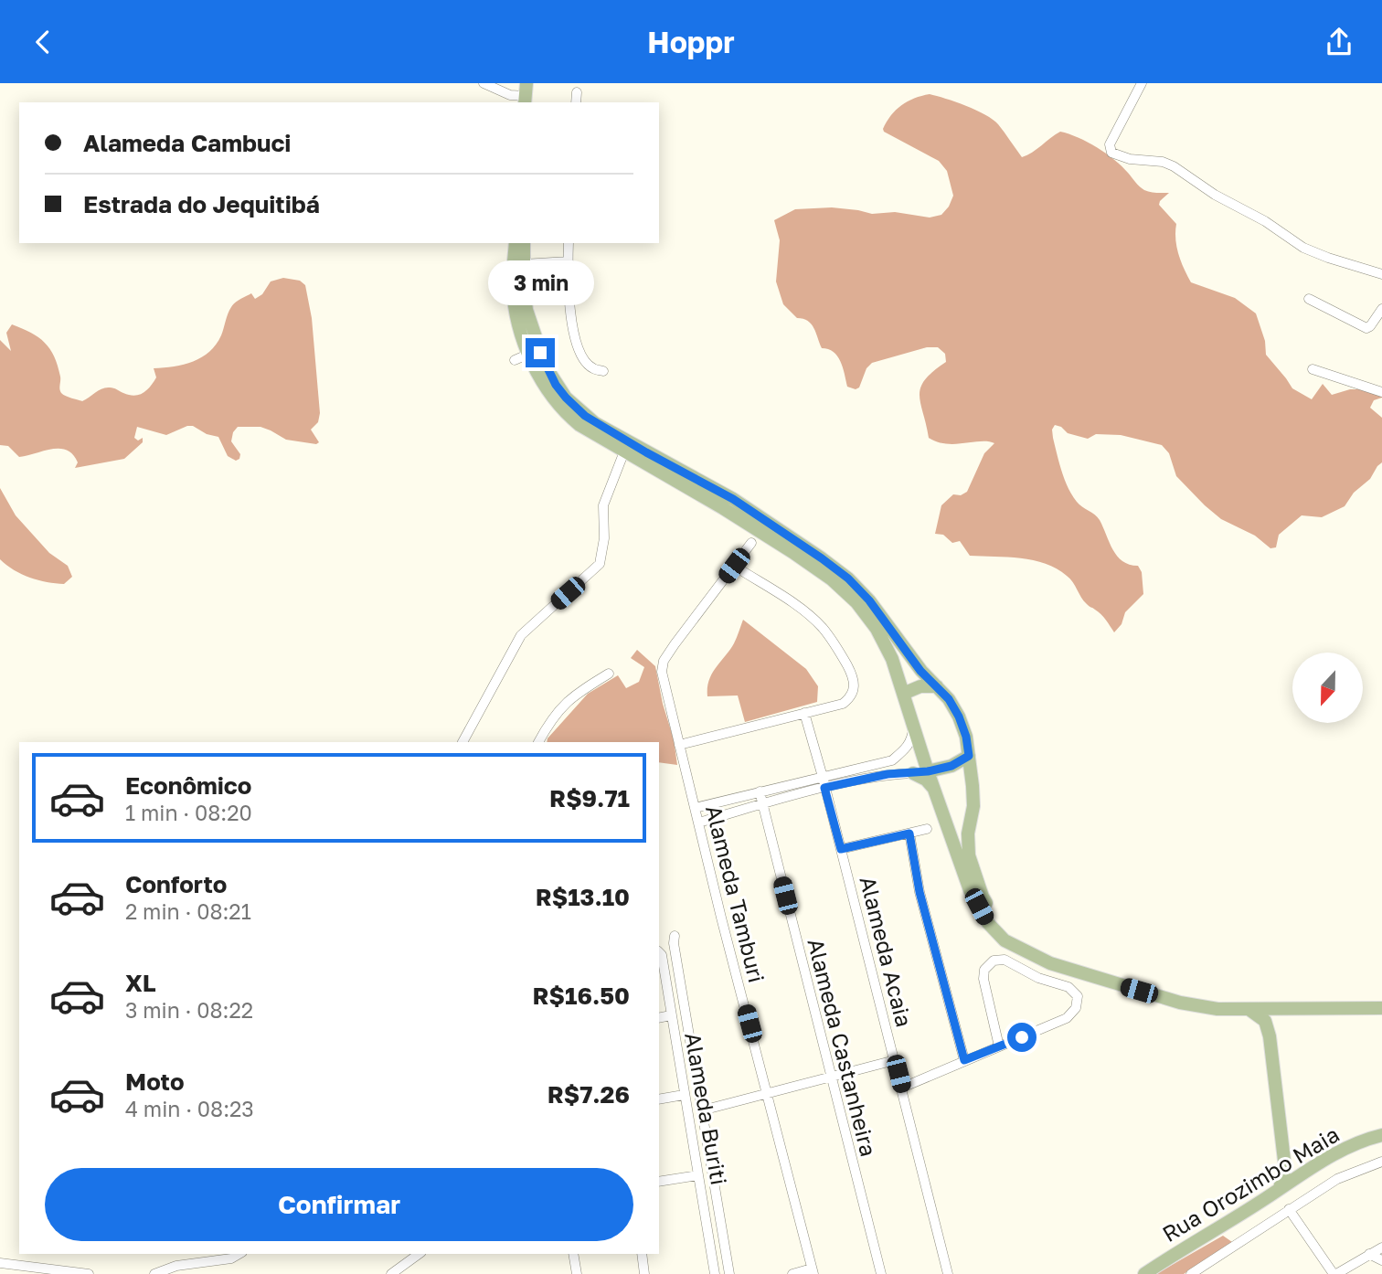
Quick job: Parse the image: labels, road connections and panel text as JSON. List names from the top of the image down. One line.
{"streets":{"main road":["Rua Orozimbo Maia"],"street":["Alameda Tamburi","Alameda Acaia","Alameda Castanheira","Alameda Buriti"]},"north":"bottom","page":{"header":"Hoppr","banner":["Alameda Cambuci","Estrada do Jequitibá"],"bubble":"3 min","list":[{"name":"Econômico","note":"1 min · 08:20","value":"R$9.71"},{"name":"Conforto","note":"2 min · 08:21","value":"R$13.10"},{"name":"XL","note":"3 min · 08:22","value":"R$16.50"},{"name":"Moto","note":"4 min · 08:23","value":"R$7.26"}],"buttons":"Confirmar"}}
